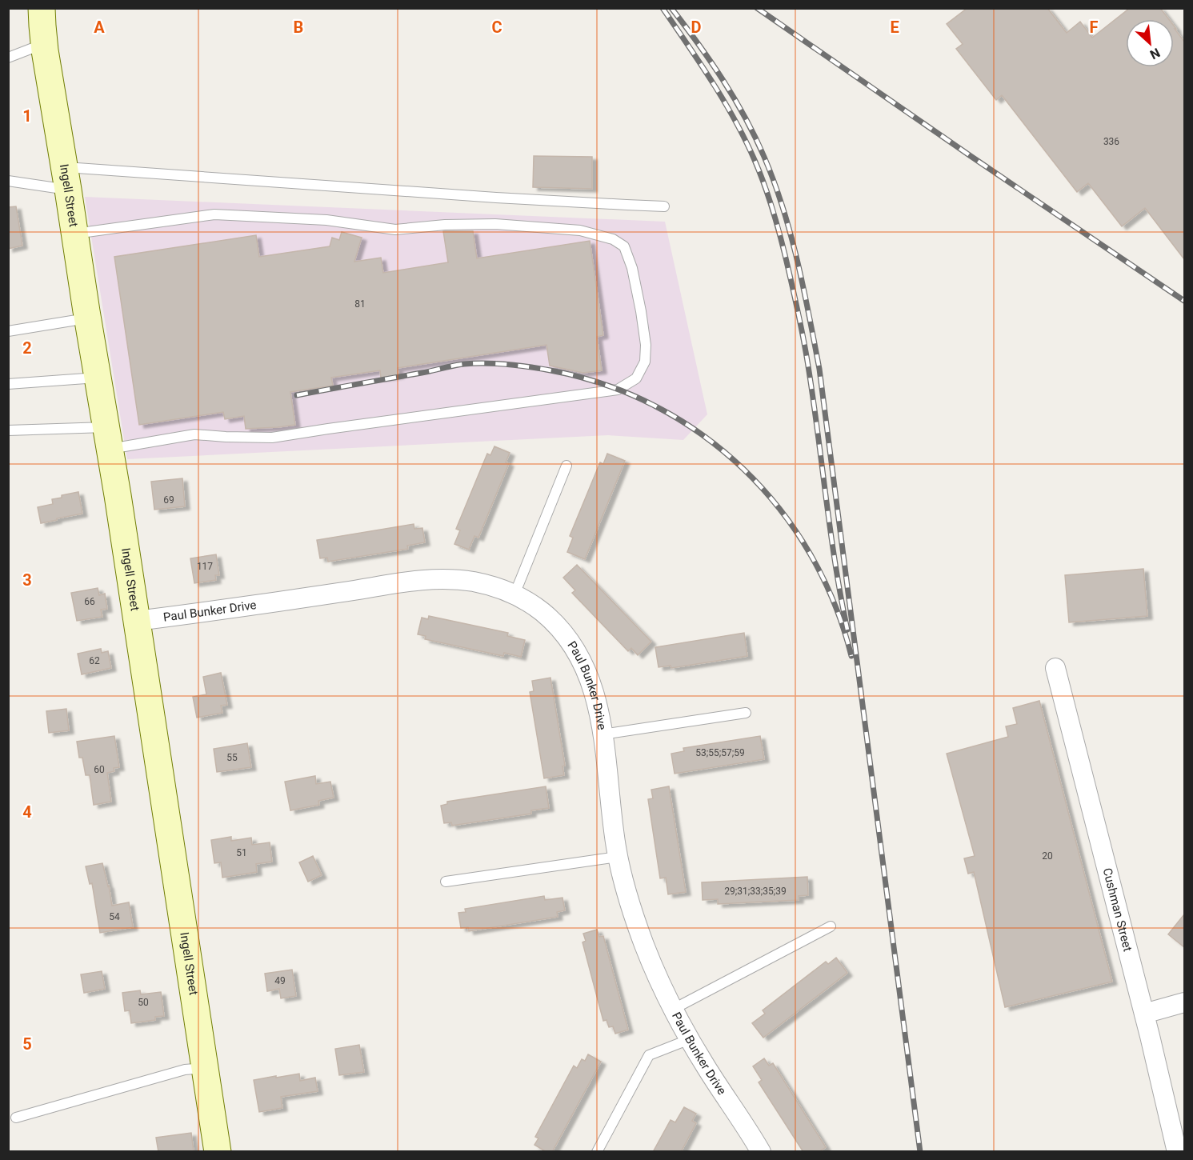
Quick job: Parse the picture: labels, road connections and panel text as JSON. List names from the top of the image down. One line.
{"streets":{"street":["Ingell Street","Paul Bunker Drive","Cushman Street"]},"crossings":[["Ingell Street","Paul Bunker Drive"]],"house_numbers":["336","81","69","117","66","62","53;55;57;59","55","60","51","20","29;31;33;35;39","54","49","50"],"north":"bottom right","grid":{"columns":["A","B","C","D","E","F"],"rows":["1","2","3","4","5"]}}
